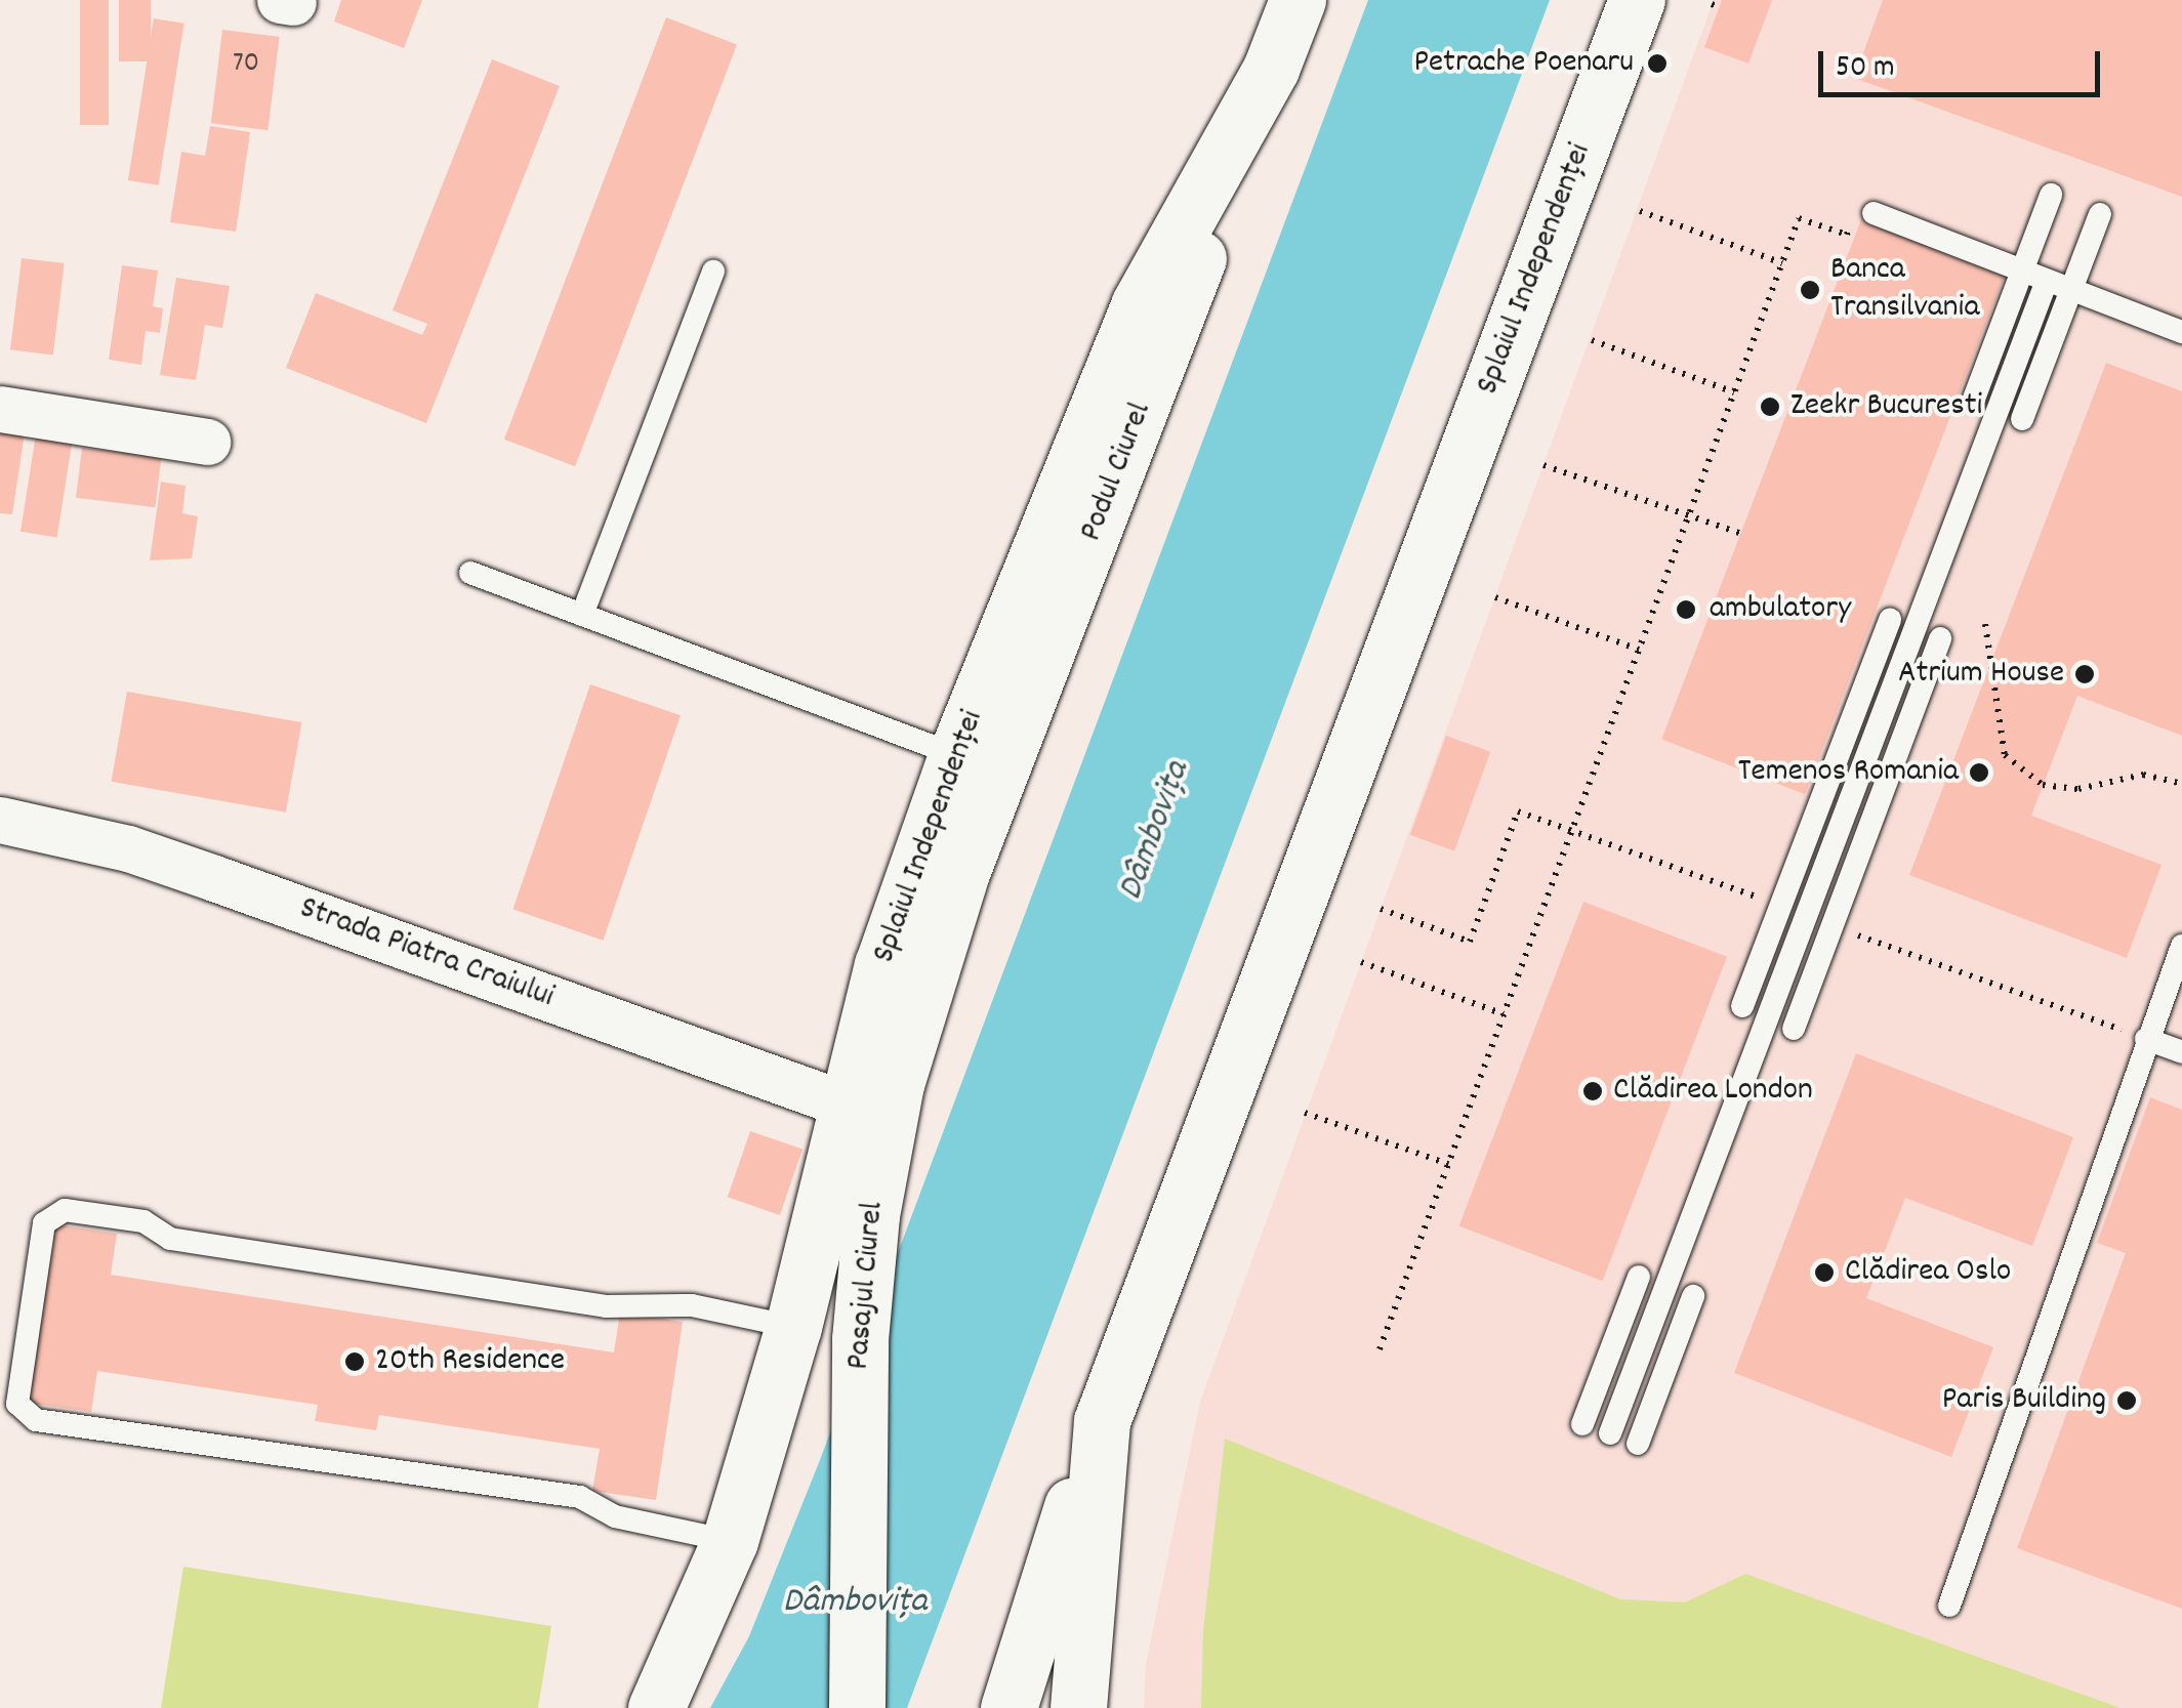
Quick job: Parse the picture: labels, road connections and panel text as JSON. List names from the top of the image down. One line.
{"streets":{"main road":["Splaiul Independenței","Podul Ciurel","Pasajul Ciurel"],"street":["Strada Piatra Craiului"]},"crossings":[["Splaiul Independenței","Podul Ciurel"],["Splaiul Independenței","Strada Piatra Craiului"],["Podul Ciurel","Pasajul Ciurel"]],"water":["Dâmbovița"],"places":["Petrache Poenaru","Banca Transilvania","Zeekr Bucuresti","ambulatory","Atrium House","Temenos Romania","Clădirea London","Clădirea Oslo","20th Residence","Paris Building"],"house_numbers":["70"],"scale_bar":"50 m"}
